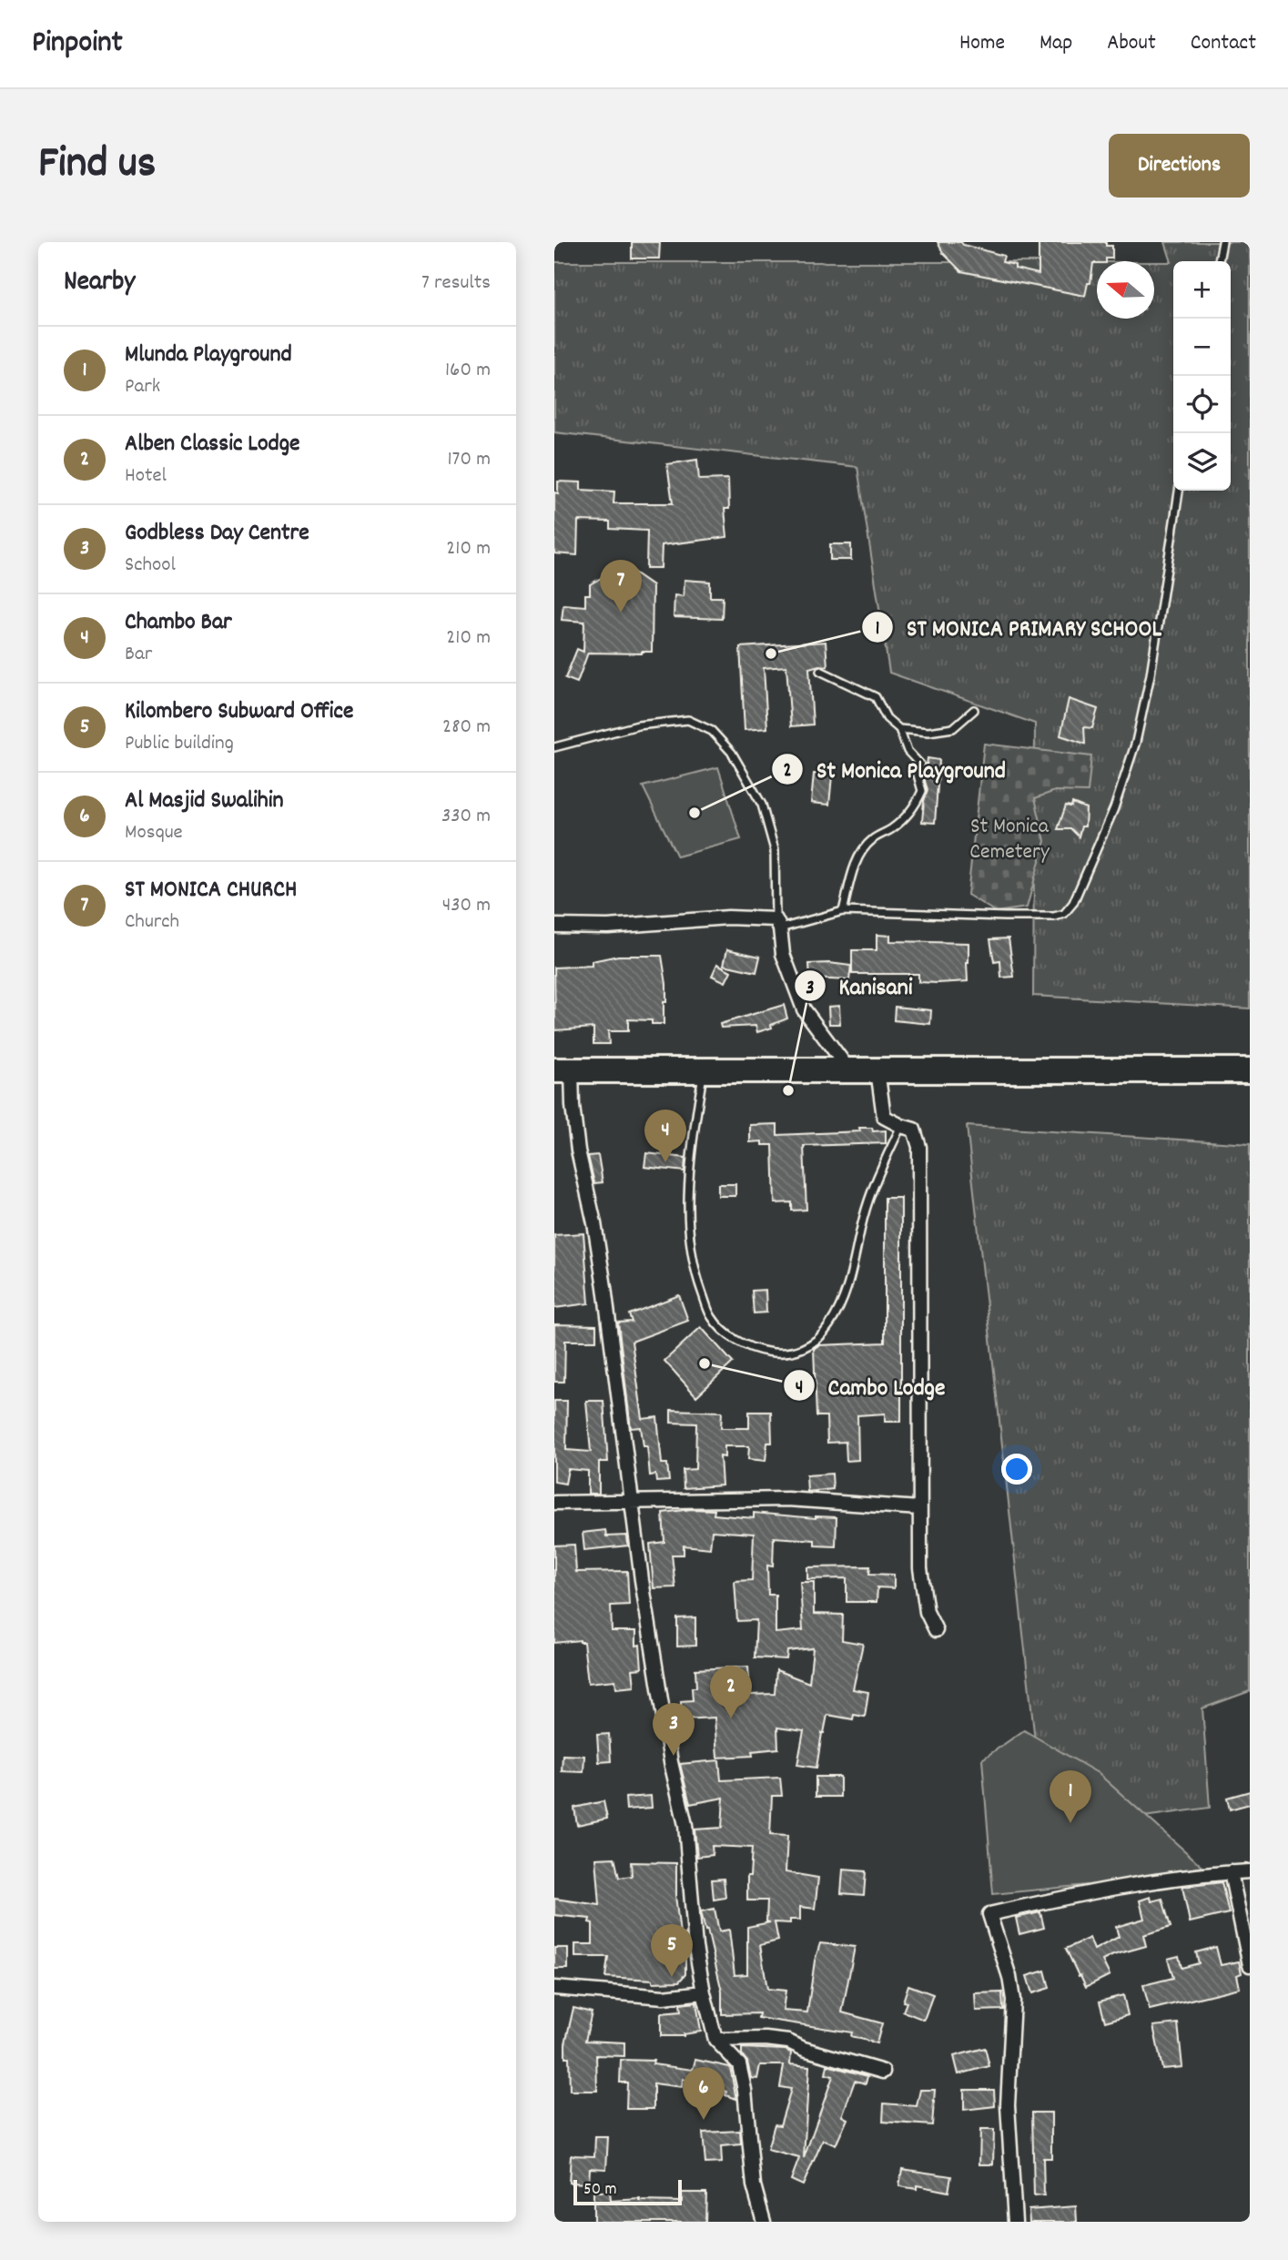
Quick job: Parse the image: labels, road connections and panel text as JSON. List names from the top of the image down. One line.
{"parks":["St Monica Cemetery"],"places":["ST MONICA PRIMARY SCHOOL","St Monica Playground","Kanisani","Cambo Lodge"],"scale_bar":"50 m","north":"left","page":{"header":"Pinpoint","nav":["Home","Map","About","Contact"],"title":"Find us","buttons":"Directions","heading":["Nearby","7 results"],"map_buttons":["+","−"],"list":[{"mark":"1","name":"Mlunda Playground","note":"Park","value":"160 m"},{"mark":"2","name":"Alben Classic Lodge","note":"Hotel","value":"170 m"},{"mark":"3","name":"Godbless Day Centre","note":"School","value":"210 m"},{"mark":"4","name":"Chambo Bar","note":"Bar","value":"210 m"},{"mark":"5","name":"Kilombero Subward Office","note":"Public building","value":"280 m"},{"mark":"6","name":"Al Masjid Swalihin","note":"Mosque","value":"330 m"},{"mark":"7","name":"ST MONICA CHURCH","note":"Church","value":"430 m"}],"pins":["7","4","2","3","1","5","6"],"scale":"50 m"}}
